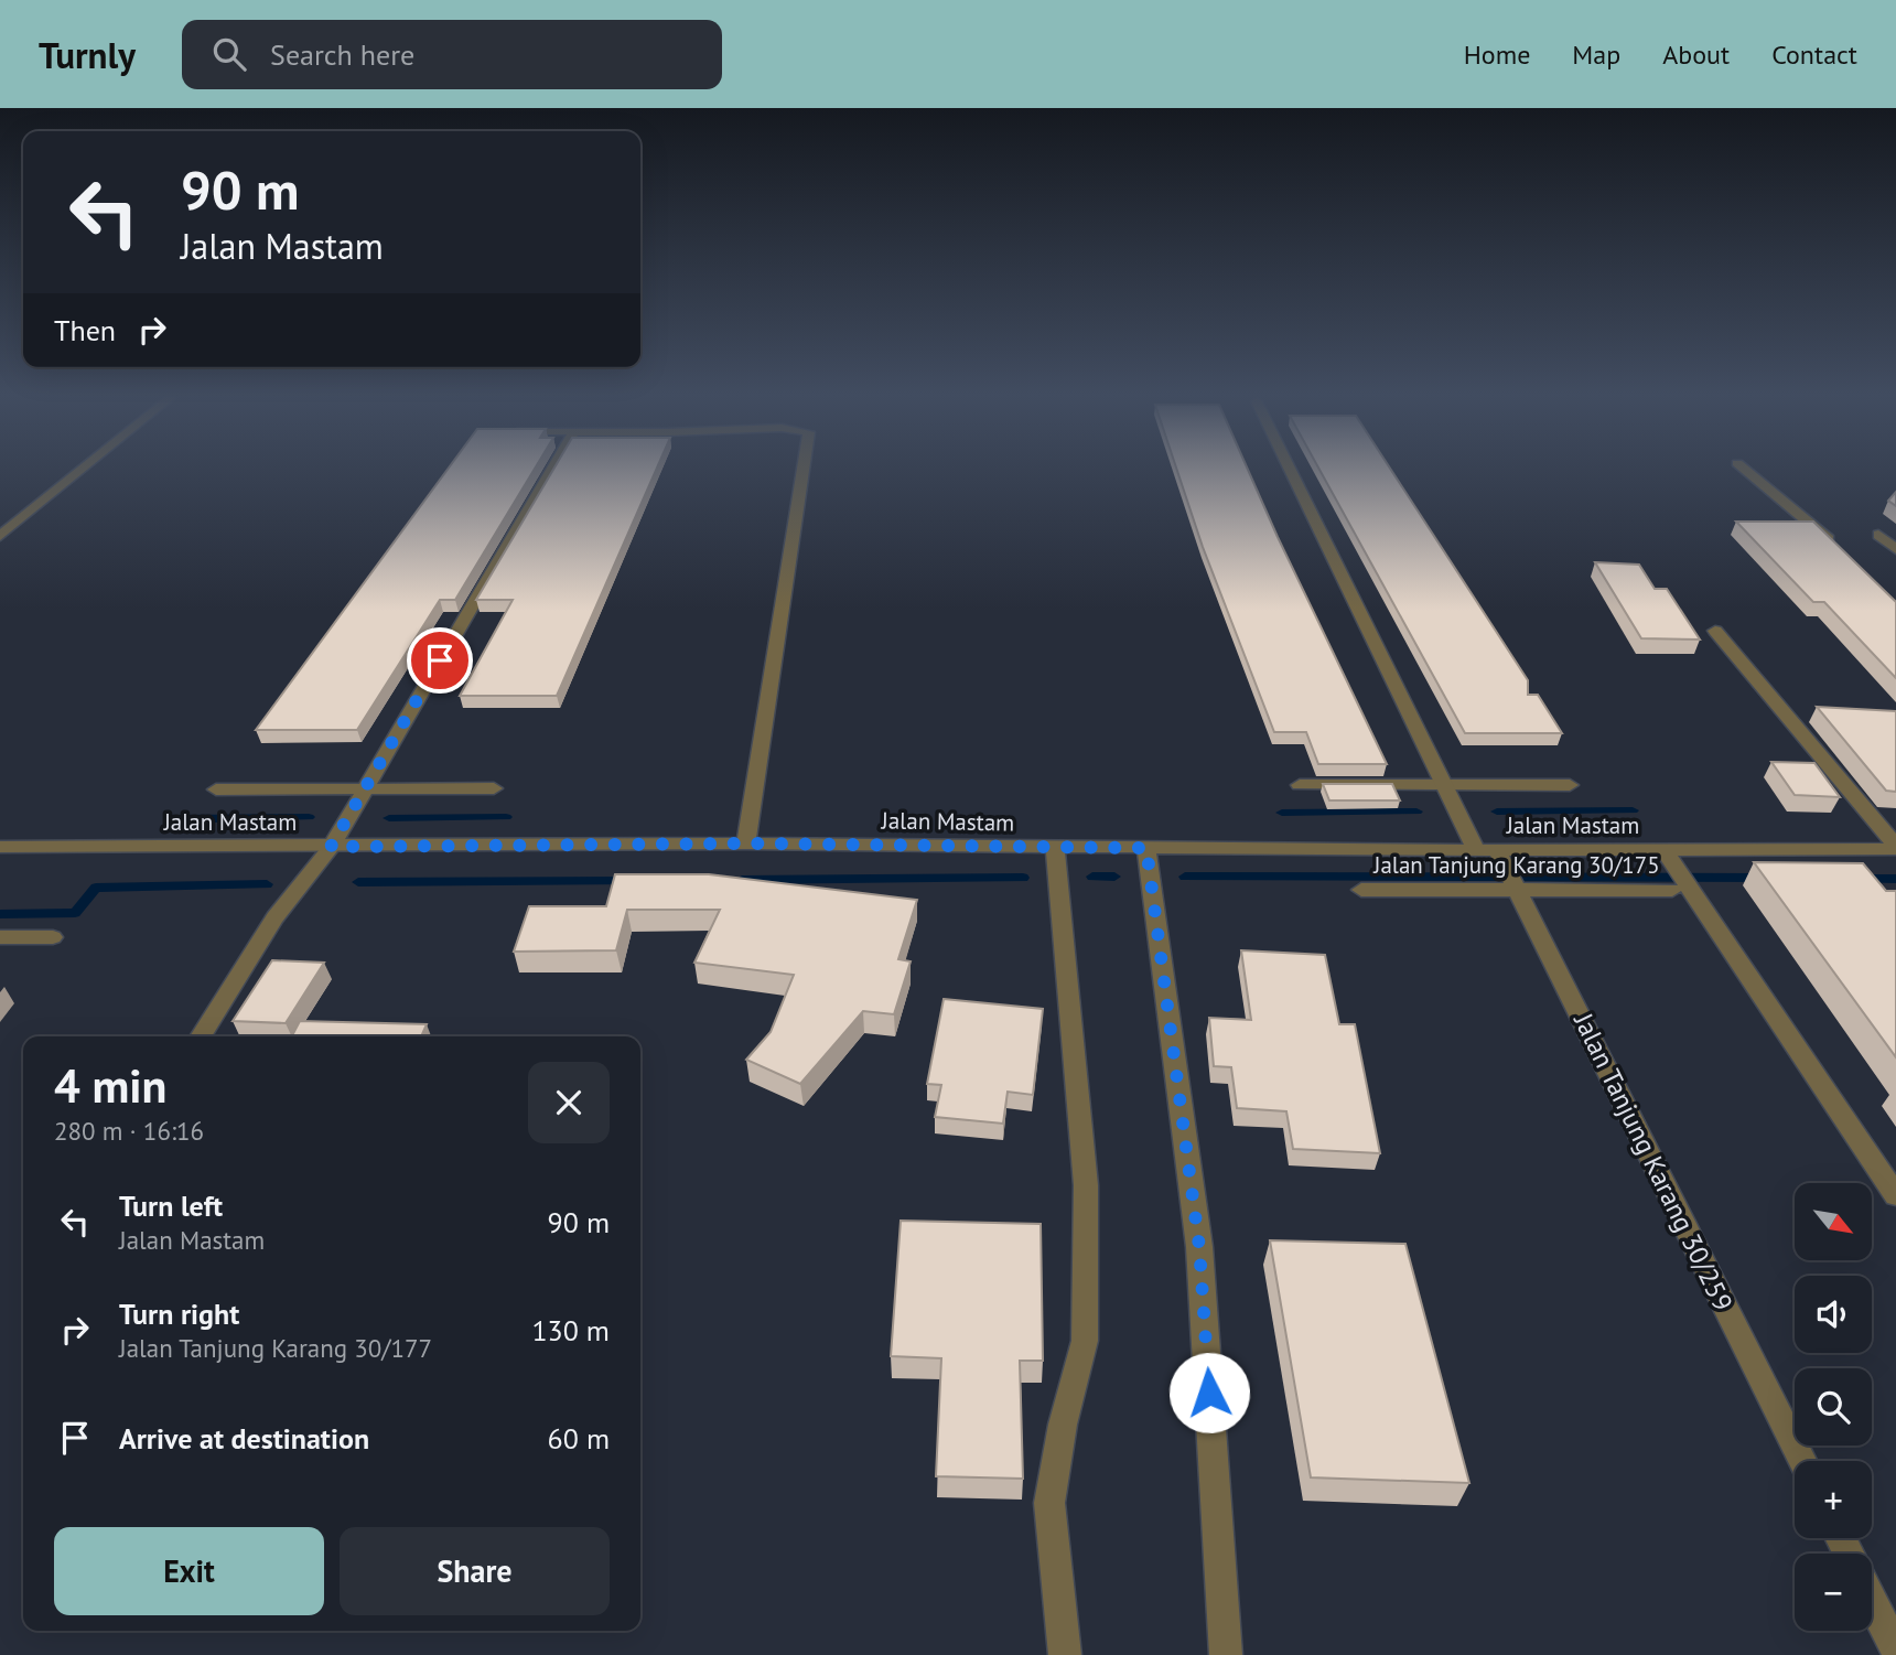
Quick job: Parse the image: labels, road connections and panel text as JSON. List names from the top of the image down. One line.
{"streets":{"street":["Jalan Mastam","Jalan Tanjung Karang 30/175","Jalan Tanjung Karang 30/259"]},"crossings":[["Jalan Mastam","Jalan Tanjung Karang 30/259"],["Jalan Tanjung Karang 30/175","Jalan Tanjung Karang 30/259"]],"north":"bottom right","page":{"header":"Turnly","search":"Search here","nav":["Home","Map","About","Contact"],"turn":["90 m","Jalan Mastam"],"then":"Then","heading":["4 min","280 m · 16:16"],"list":[{"name":"Turn left","note":"Jalan Mastam","value":"90 m"},{"name":"Turn right","note":"Jalan Tanjung Karang 30/177","value":"130 m"},{"name":"Arrive at destination","value":"60 m"}],"map_buttons":["+","−"],"buttons":["Exit","Share"]}}
